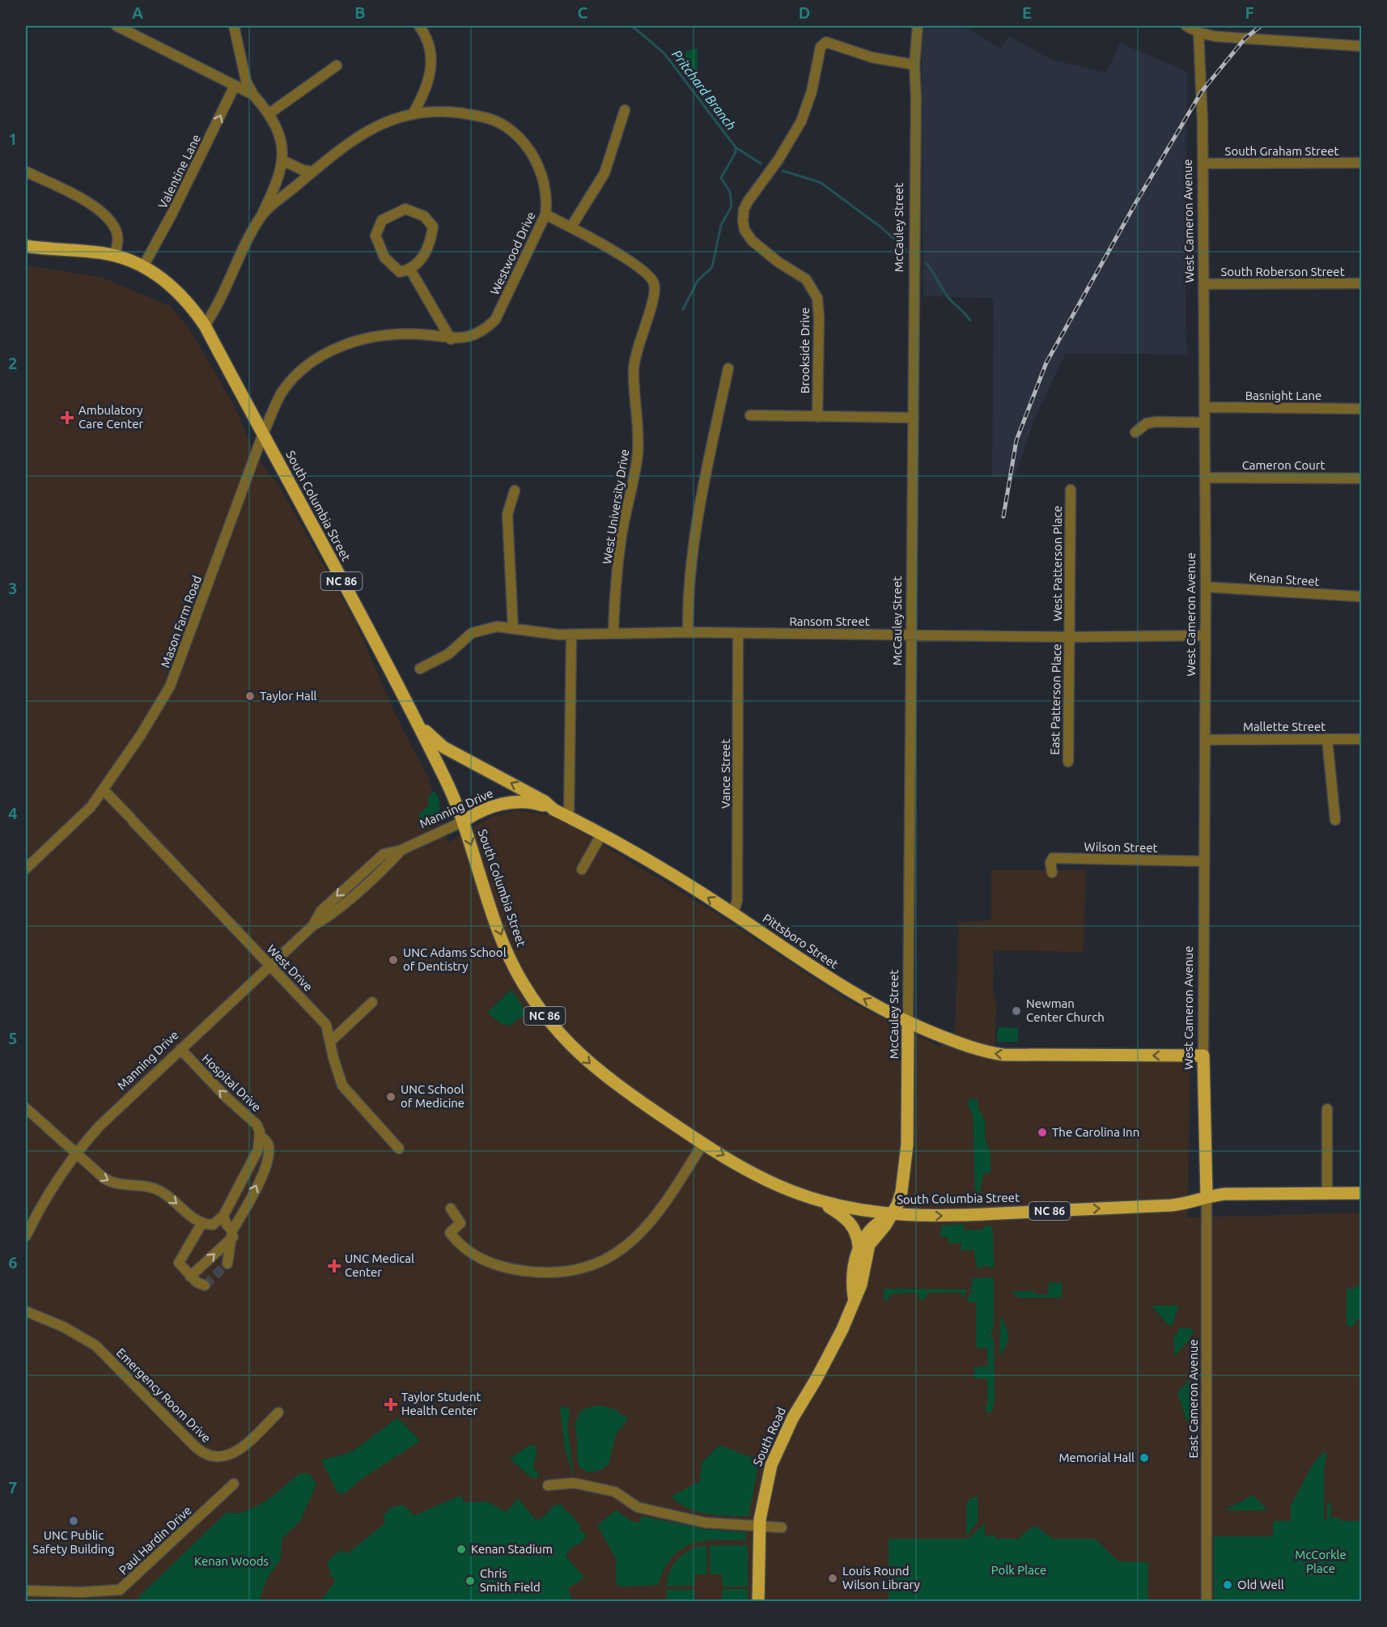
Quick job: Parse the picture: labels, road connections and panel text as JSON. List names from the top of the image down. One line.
{"streets":{"main road":["West Cameron Avenue","McCauley Street","South Columbia Street","NC 86","Manning Drive","Pittsboro Street","South Road"],"street":["South Graham Street","Valentine Lane","Westwood Drive","South Roberson Street","Brookside Drive","Basnight Lane","Cameron Court","West University Drive","West Patterson Place","Kenan Street","Mason Farm Road","Ransom Street","East Patterson Place","Mallette Street","Vance Street","Wilson Street","West Drive","Hospital Drive","Emergency Room Drive","East Cameron Avenue","Paul Hardin Drive"]},"crossings":[["South Graham Street","West Cameron Avenue"],["Valentine Lane","South Columbia Street"],["West Cameron Avenue","South Roberson Street"],["West Cameron Avenue","Basnight Lane"],["West Cameron Avenue","Cameron Court"],["West Cameron Avenue","South Columbia Street"],["West Cameron Avenue","Kenan Street"],["West Cameron Avenue","Ransom Street"],["West Cameron Avenue","Mallette Street"],["West Cameron Avenue","Wilson Street"],["West Cameron Avenue","Pittsboro Street"],["West Cameron Avenue","East Cameron Avenue"],["McCauley Street","Brookside Drive"],["McCauley Street","South Columbia Street"],["McCauley Street","Ransom Street"],["McCauley Street","Pittsboro Street"],["McCauley Street","South Road"],["Westwood Drive","South Columbia Street"],["Westwood Drive","West University Drive"],["Westwood Drive","Mason Farm Road"],["South Columbia Street","Mason Farm Road"],["South Columbia Street","Manning Drive"],["South Columbia Street","Pittsboro Street"],["South Columbia Street","East Cameron Avenue"],["South Columbia Street","South Road"],["West University Drive","Ransom Street"],["West Patterson Place","Ransom Street"],["West Patterson Place","East Patterson Place"],["Mason Farm Road","West Drive"],["Ransom Street","East Patterson Place"],["Ransom Street","Vance Street"],["Vance Street","Pittsboro Street"],["Manning Drive","Pittsboro Street"],["Manning Drive","West Drive"],["Manning Drive","Hospital Drive"]],"one_way":["Valentine Lane","South Columbia Street","Pittsboro Street","Hospital Drive"],"water":["Pritchard Branch"],"parks":["McCorkle Place","Kenan Woods","Polk Place"],"places":{"health":["Ambulatory Care Center","UNC Medical Center","Taylor Student Health Center"],"other":["Taylor Hall","UNC Adams School of Dentistry","Newman Center Church","UNC School of Medicine","The Carolina Inn","Memorial Hall","UNC Public Safety Building","Kenan Stadium","Louis Round Wilson Library","Chris Smith Field","Old Well"]},"grid":{"columns":["A","B","C","D","E","F"],"rows":["1","2","3","4","5","6","7"]}}
